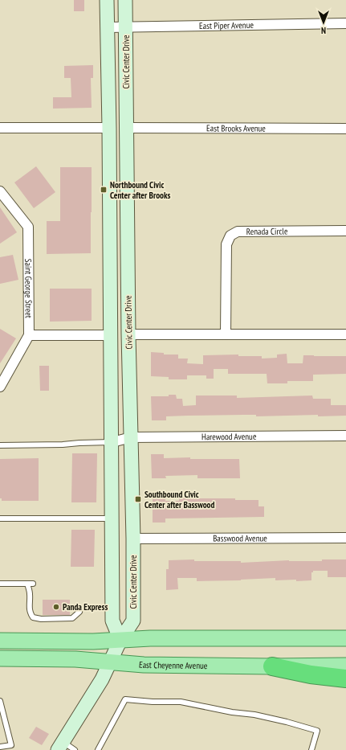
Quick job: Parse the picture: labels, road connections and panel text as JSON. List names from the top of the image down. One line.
{"streets":{"main road":["Civic Center Drive","East Cheyenne Avenue"],"street":["East Piper Avenue","East Brooks Avenue","Renada Circle","Saint George Street","Harewood Avenue","Basswood Avenue"]},"crossings":[["East Piper Avenue","Civic Center Drive"],["Civic Center Drive","East Brooks Avenue"],["Civic Center Drive","Harewood Avenue"],["Civic Center Drive","Basswood Avenue"],["Civic Center Drive","East Cheyenne Avenue"]],"places":{"transit":["Northbound Civic Center after Brooks","Southbound Civic Center after Basswood"],"other":["Panda Express"]},"north":"bottom"}
